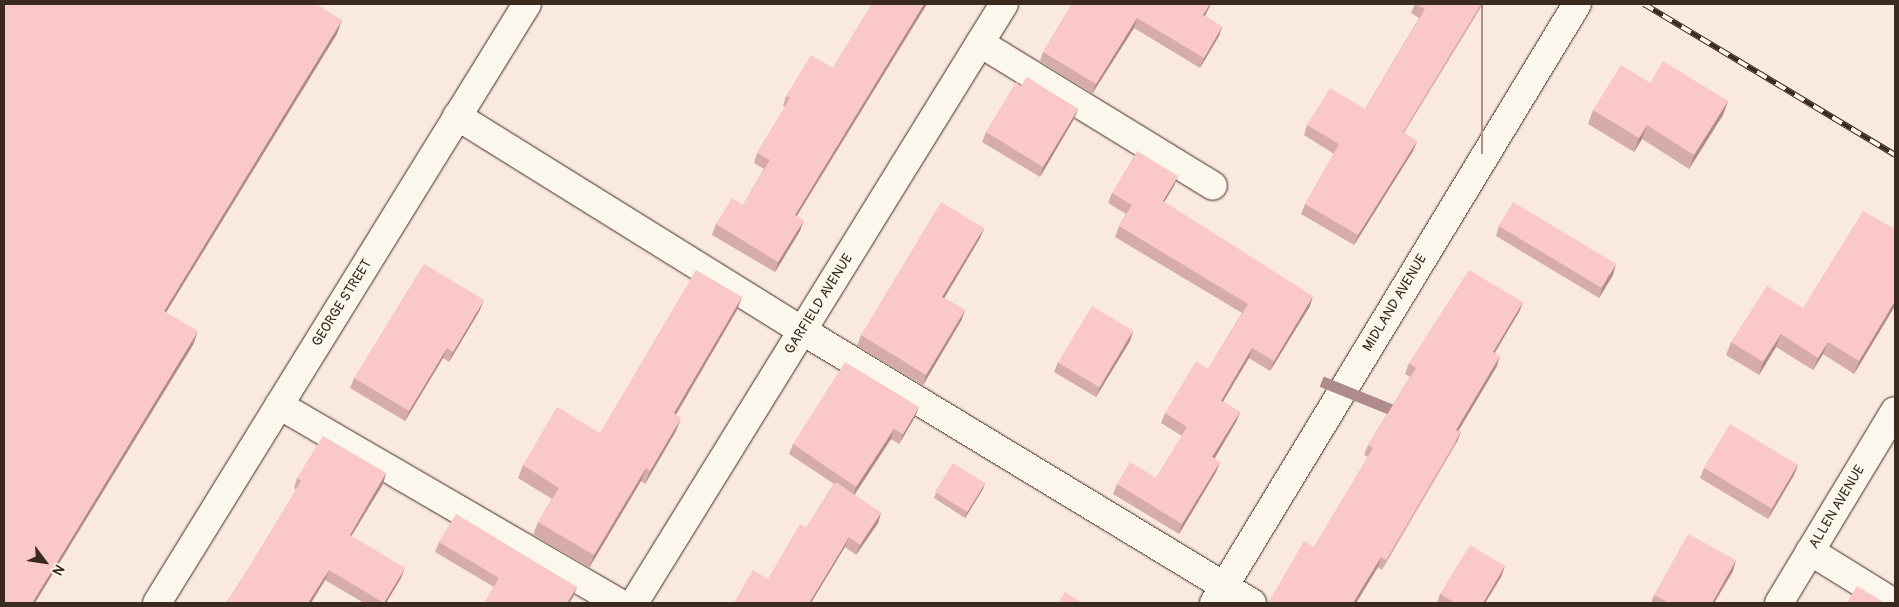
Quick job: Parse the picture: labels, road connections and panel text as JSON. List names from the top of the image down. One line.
{"streets":{"street":["GEORGE STREET","MIDLAND AVENUE","GARFIELD AVENUE","ALLEN AVENUE"]},"north":"bottom right"}
